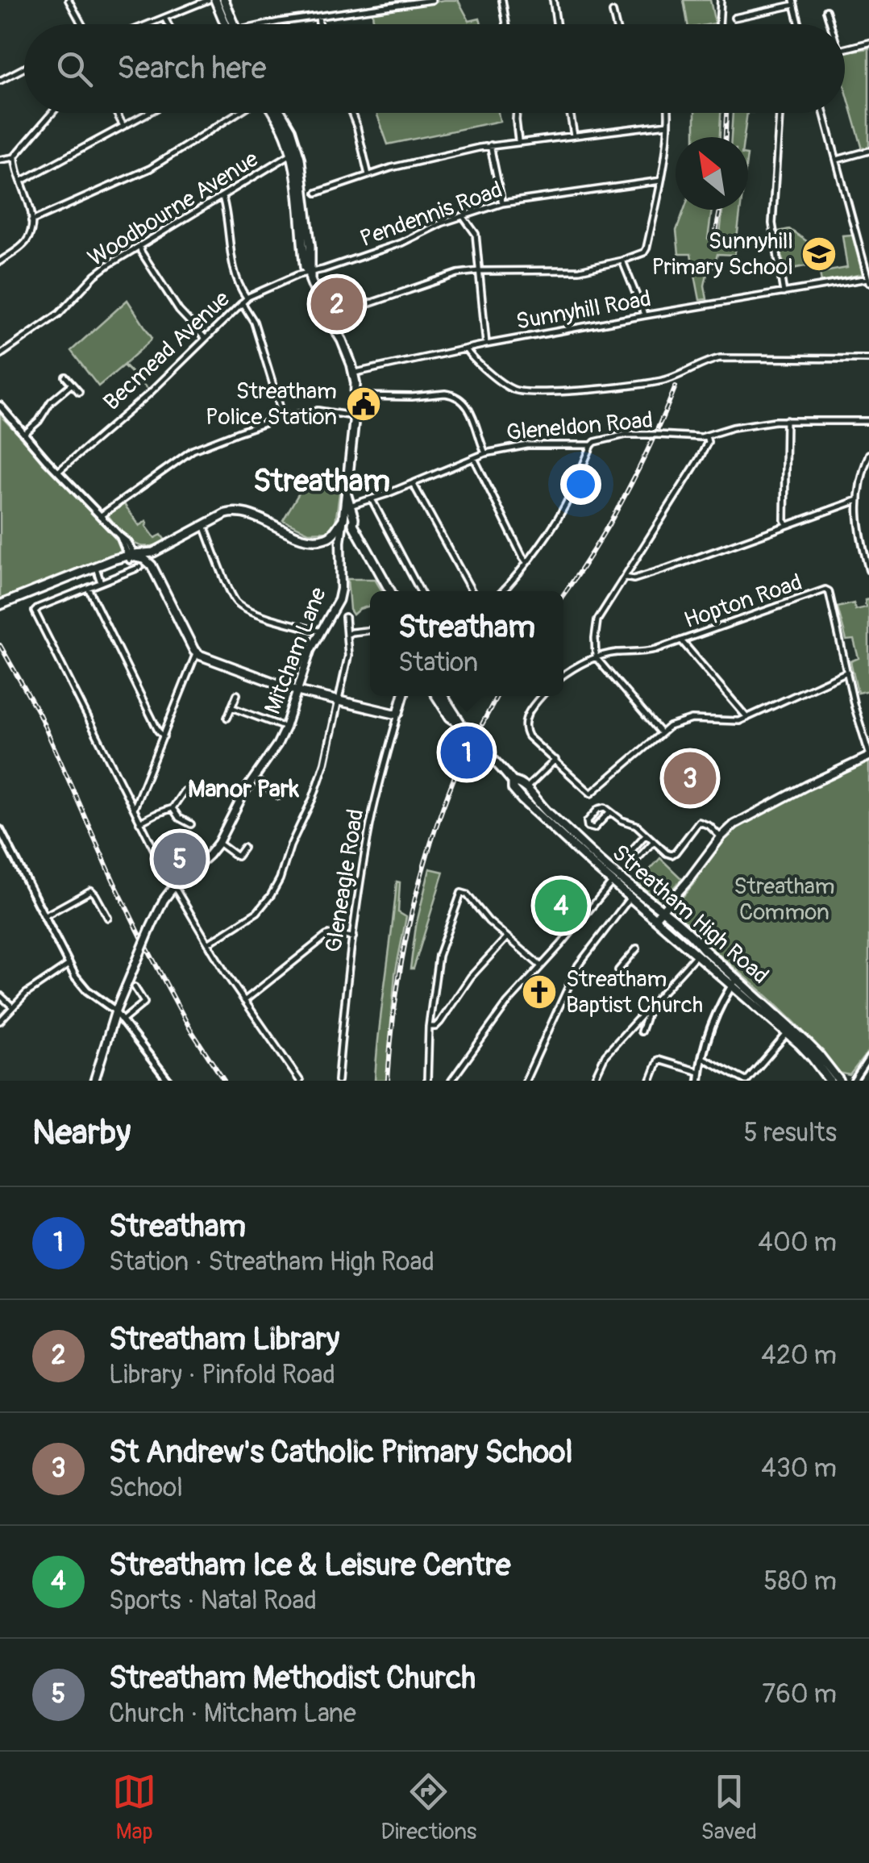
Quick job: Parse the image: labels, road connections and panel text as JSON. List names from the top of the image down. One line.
{"streets":{"highway":["Gleneagle Road","Streatham High Road"],"main road":["Mitcham Lane"],"street":["Woodbourne Avenue","Pendennis Road","Sunnyhill Road","Becmead Avenue","Gleneldon Road","Hopton Road"]},"crossings":[["Pendennis Road","Becmead Avenue"]],"districts":["Streatham","Manor Park"],"parks":["Streatham Common"],"places":{"school or university":["Sunnyhill Primary School"],"public building":["Streatham Police Station"],"church":["Streatham Baptist Church"]},"north":"top left","page":{"search":"Search here","pins":["2","1","3","5","4"],"popup":["Streatham","Station"],"heading":["Nearby","5 results"],"list":[{"mark":"1","name":"Streatham","note":"Station · Streatham High Road","value":"400 m"},{"mark":"2","name":"Streatham Library","note":"Library · Pinfold Road","value":"420 m"},{"mark":"3","name":"St Andrew's Catholic Primary School","note":"School","value":"430 m"},{"mark":"4","name":"Streatham Ice & Leisure Centre","note":"Sports · Natal Road","value":"580 m"},{"mark":"5","name":"Streatham Methodist Church","note":"Church · Mitcham Lane","value":"760 m"}],"nav":["Map","Directions","Saved"]}}
